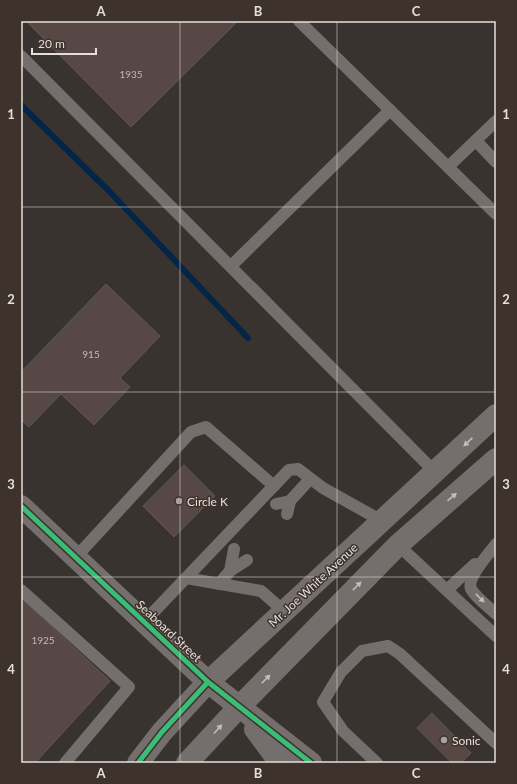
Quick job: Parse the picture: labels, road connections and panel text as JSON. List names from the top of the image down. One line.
{"streets":{"main road":["Mr. Joe White Avenue","Seaboard Street"]},"crossings":[["Mr. Joe White Avenue","Seaboard Street"]],"places":["Circle K","Sonic"],"house_numbers":["1935","915","1925"],"scale_bar":"20 m","grid":{"columns":["A","B","C"],"rows":["1","2","3","4"]}}
